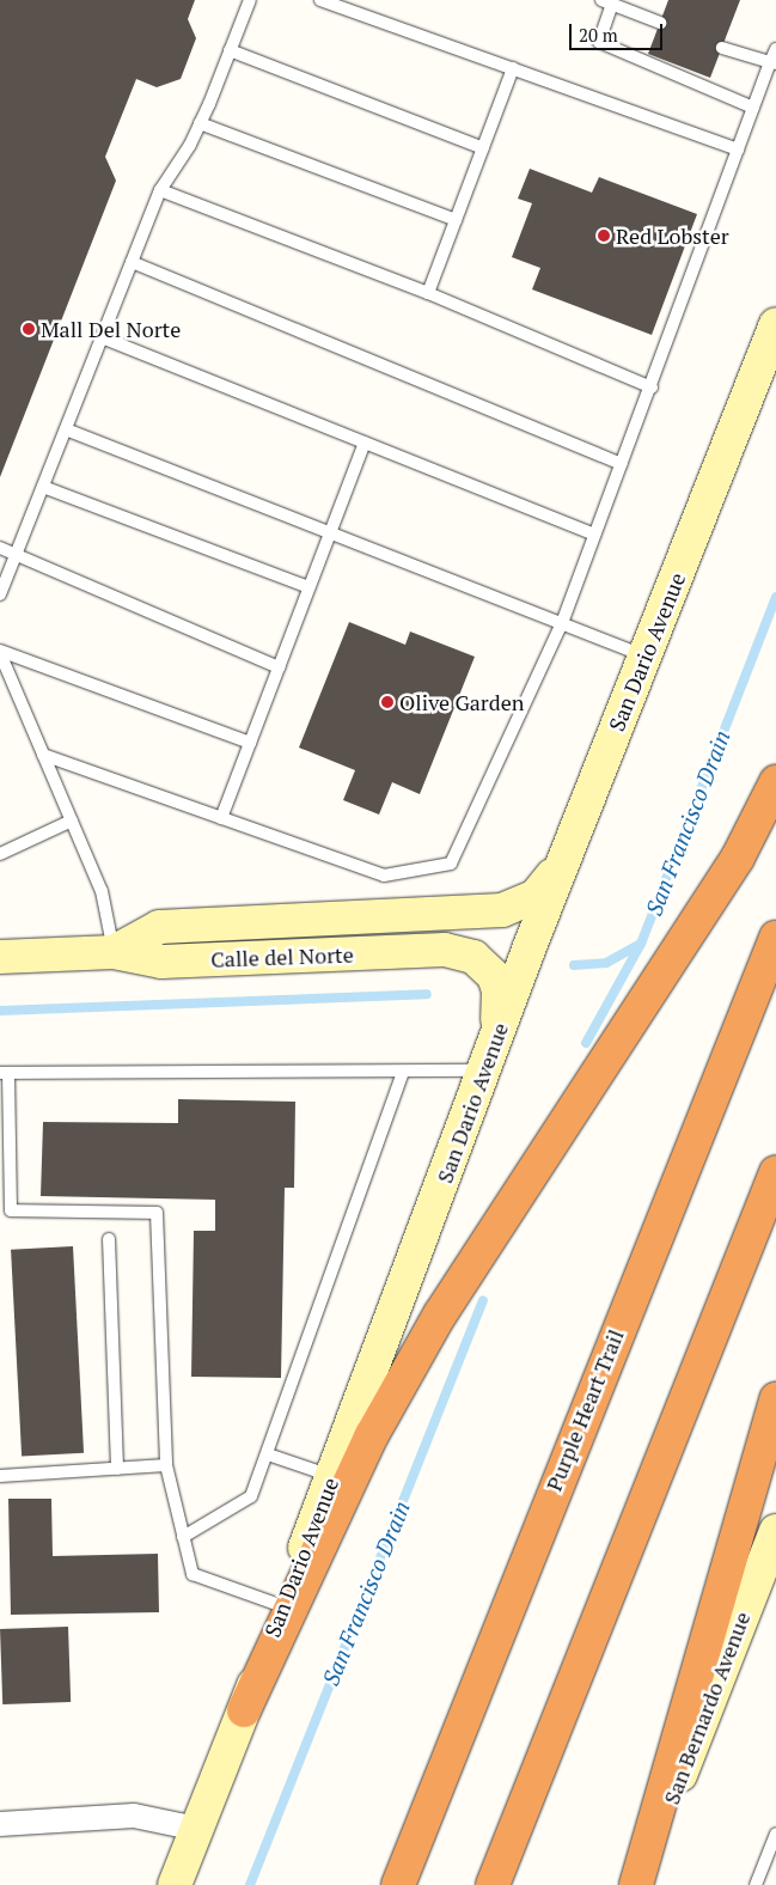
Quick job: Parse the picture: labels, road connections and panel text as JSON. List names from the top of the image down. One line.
{"streets":{"highway":["Purple Heart Trail"],"main road":["San Dario Avenue","Calle del Norte","San Bernardo Avenue"]},"crossings":[["San Dario Avenue","Calle del Norte"]],"water":["San Francisco Drain"],"places":["Red Lobster","Mall Del Norte","Olive Garden"],"scale_bar":"20 m"}
